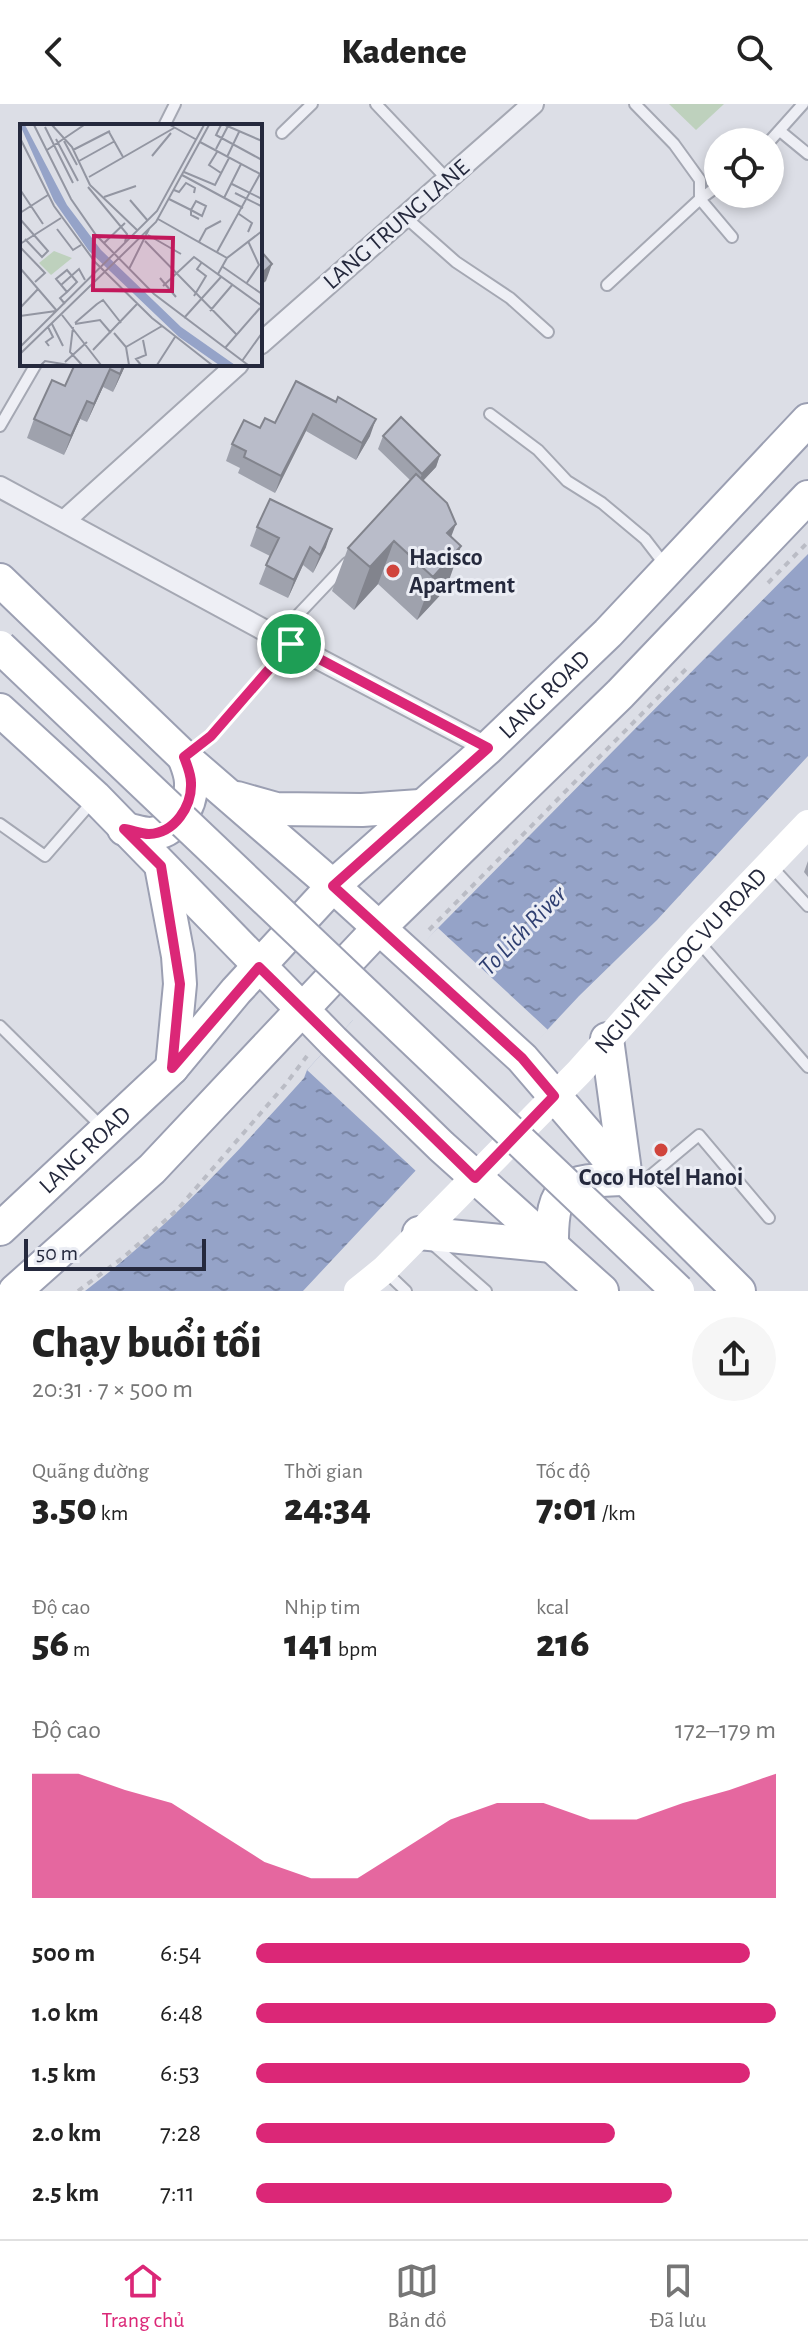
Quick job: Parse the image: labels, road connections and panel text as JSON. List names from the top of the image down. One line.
{"streets":{"main road":["LANG ROAD","NGUYEN NGOC VU ROAD"],"street":["LANG TRUNG LANE"]},"water":["To Lich River"],"places":["Hacisco Apartment","Coco Hotel Hanoi"],"scale_bar":"50 m","page":{"header":"Kadence","scale":"50 m","heading":["Chạy buổi tối","20:31 · 7 × 500 m"],"stats":[["Quãng đường","3.50 km"],["Thời gian","24:34"],["Tốc độ","7:01 /km"],["Độ cao","56 m"],["Nhịp tim","141 bpm"],["kcal","216"]],"chart":["Độ cao","172–179 m"],"list":[{"name":"500 m","note":"6:54"},{"name":"1.0 km","note":"6:48"},{"name":"1.5 km","note":"6:53"},{"name":"2.0 km","note":"7:28"},{"name":"2.5 km","note":"7:11"}],"tabs":["Trang chủ","Bản đồ","Đã lưu"]}}
